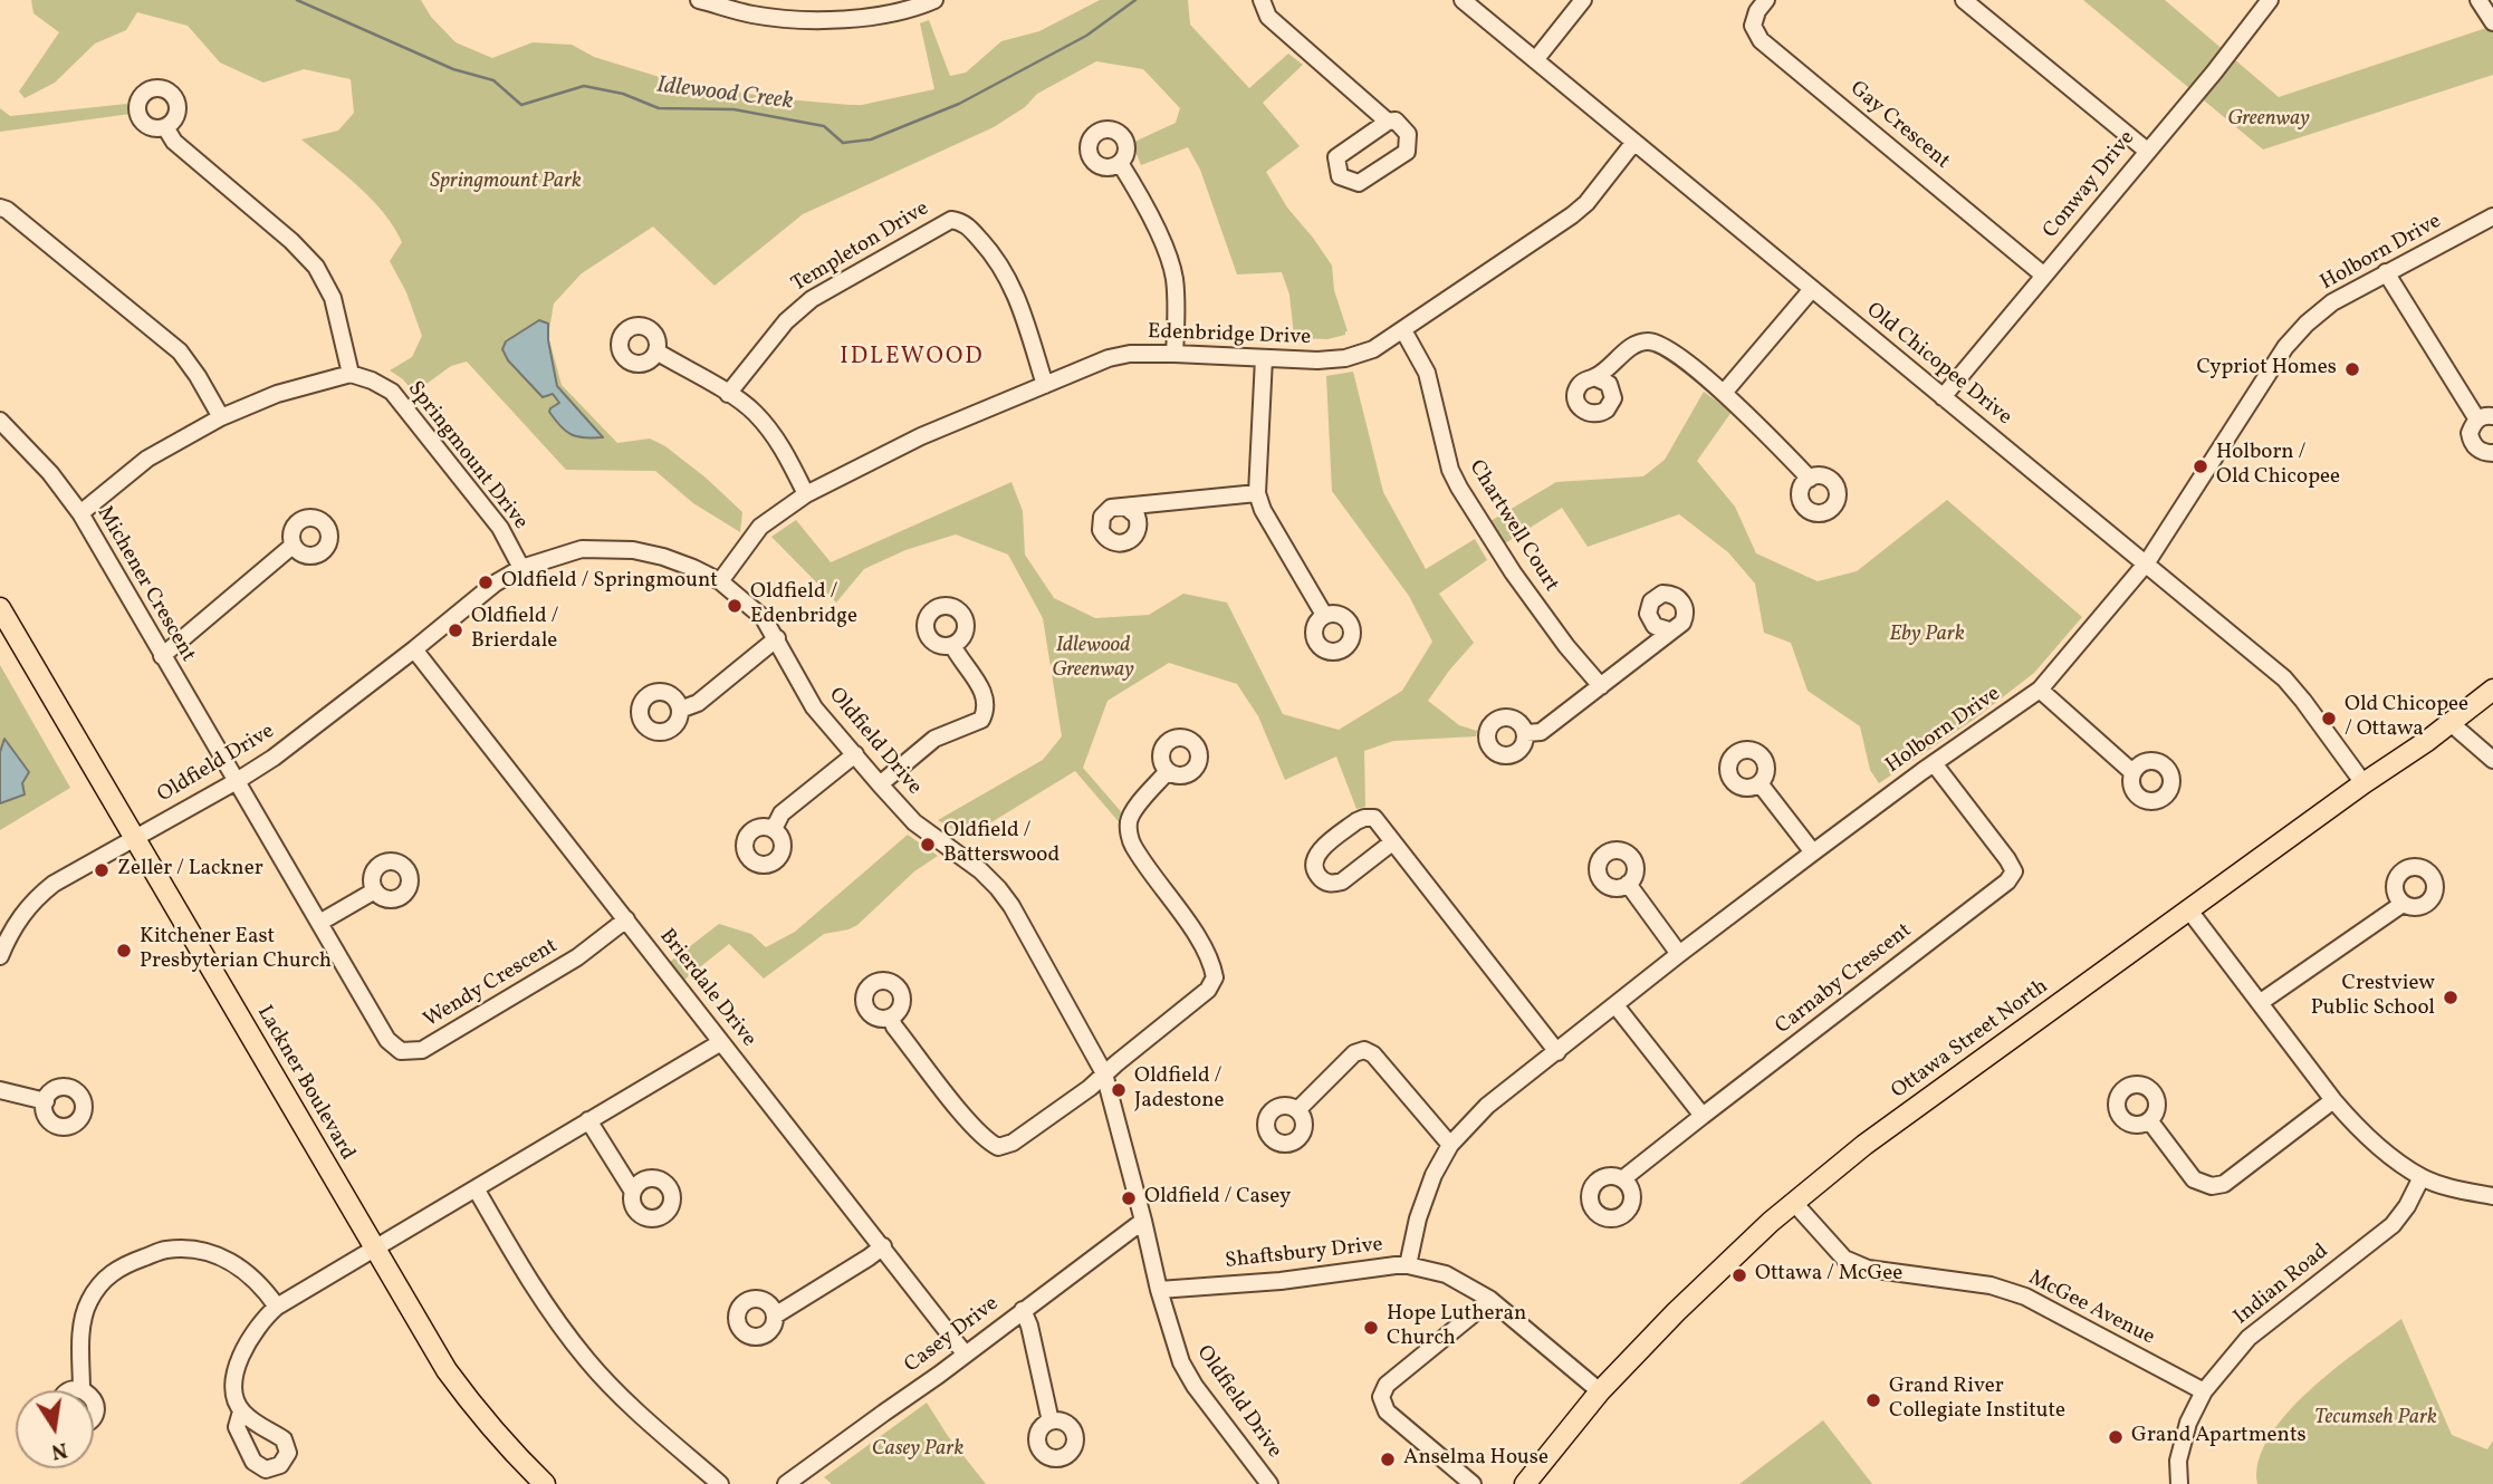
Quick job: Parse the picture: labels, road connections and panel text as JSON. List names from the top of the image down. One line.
{"streets":{"main road":["Ottawa Street North","Lackner Boulevard"],"street":["Gay Crescent","Conway Drive","Templeton Drive","Holborn Drive","Edenbridge Drive","Old Chicopee Drive","Springmount Drive","Chartwell Court","Michener Crescent","Oldfield Drive","Carnaby Crescent","Wendy Crescent","Brierdale Drive","Shaftsbury Drive","Indian Road","McGee Avenue","Casey Drive"]},"crossings":[["Gay Crescent","Conway Drive"],["Conway Drive","Old Chicopee Drive"],["Templeton Drive","Edenbridge Drive"],["Holborn Drive","Old Chicopee Drive"],["Holborn Drive","Carnaby Crescent"],["Holborn Drive","Shaftsbury Drive"],["Edenbridge Drive","Old Chicopee Drive"],["Edenbridge Drive","Chartwell Court"],["Edenbridge Drive","Oldfield Drive"],["Old Chicopee Drive","Ottawa Street North"],["Springmount Drive","Oldfield Drive"],["Michener Crescent","Oldfield Drive"],["Michener Crescent","Wendy Crescent"],["Oldfield Drive","Wendy Crescent"],["Oldfield Drive","Brierdale Drive"],["Oldfield Drive","Lackner Boulevard"],["Oldfield Drive","Shaftsbury Drive"],["Oldfield Drive","Casey Drive"],["Wendy Crescent","Brierdale Drive"],["Brierdale Drive","Casey Drive"],["Ottawa Street North","Shaftsbury Drive"],["Ottawa Street North","McGee Avenue"],["Indian Road","McGee Avenue"]],"districts":["IDLEWOOD"],"water":["Idlewood Creek"],"parks":["Greenway","Springmount Park","Eby Park","Idlewood Greenway","Tecumseh Park","Casey Park"],"places":["Cypriot Homes","Holborn / Old Chicopee","Oldfield / Springmount","Oldfield / Edenbridge","Oldfield / Brierdale","Old Chicopee / Ottawa","Oldfield / Batterswood","Zeller / Lackner","Kitchener East Presbyterian Church","Crestview Public School","Oldfield / Jadestone","Oldfield / Casey","Ottawa / McGee","Hope Lutheran Church","Grand River Collegiate Institute","Grand Apartments","Anselma House"],"north":"bottom"}
